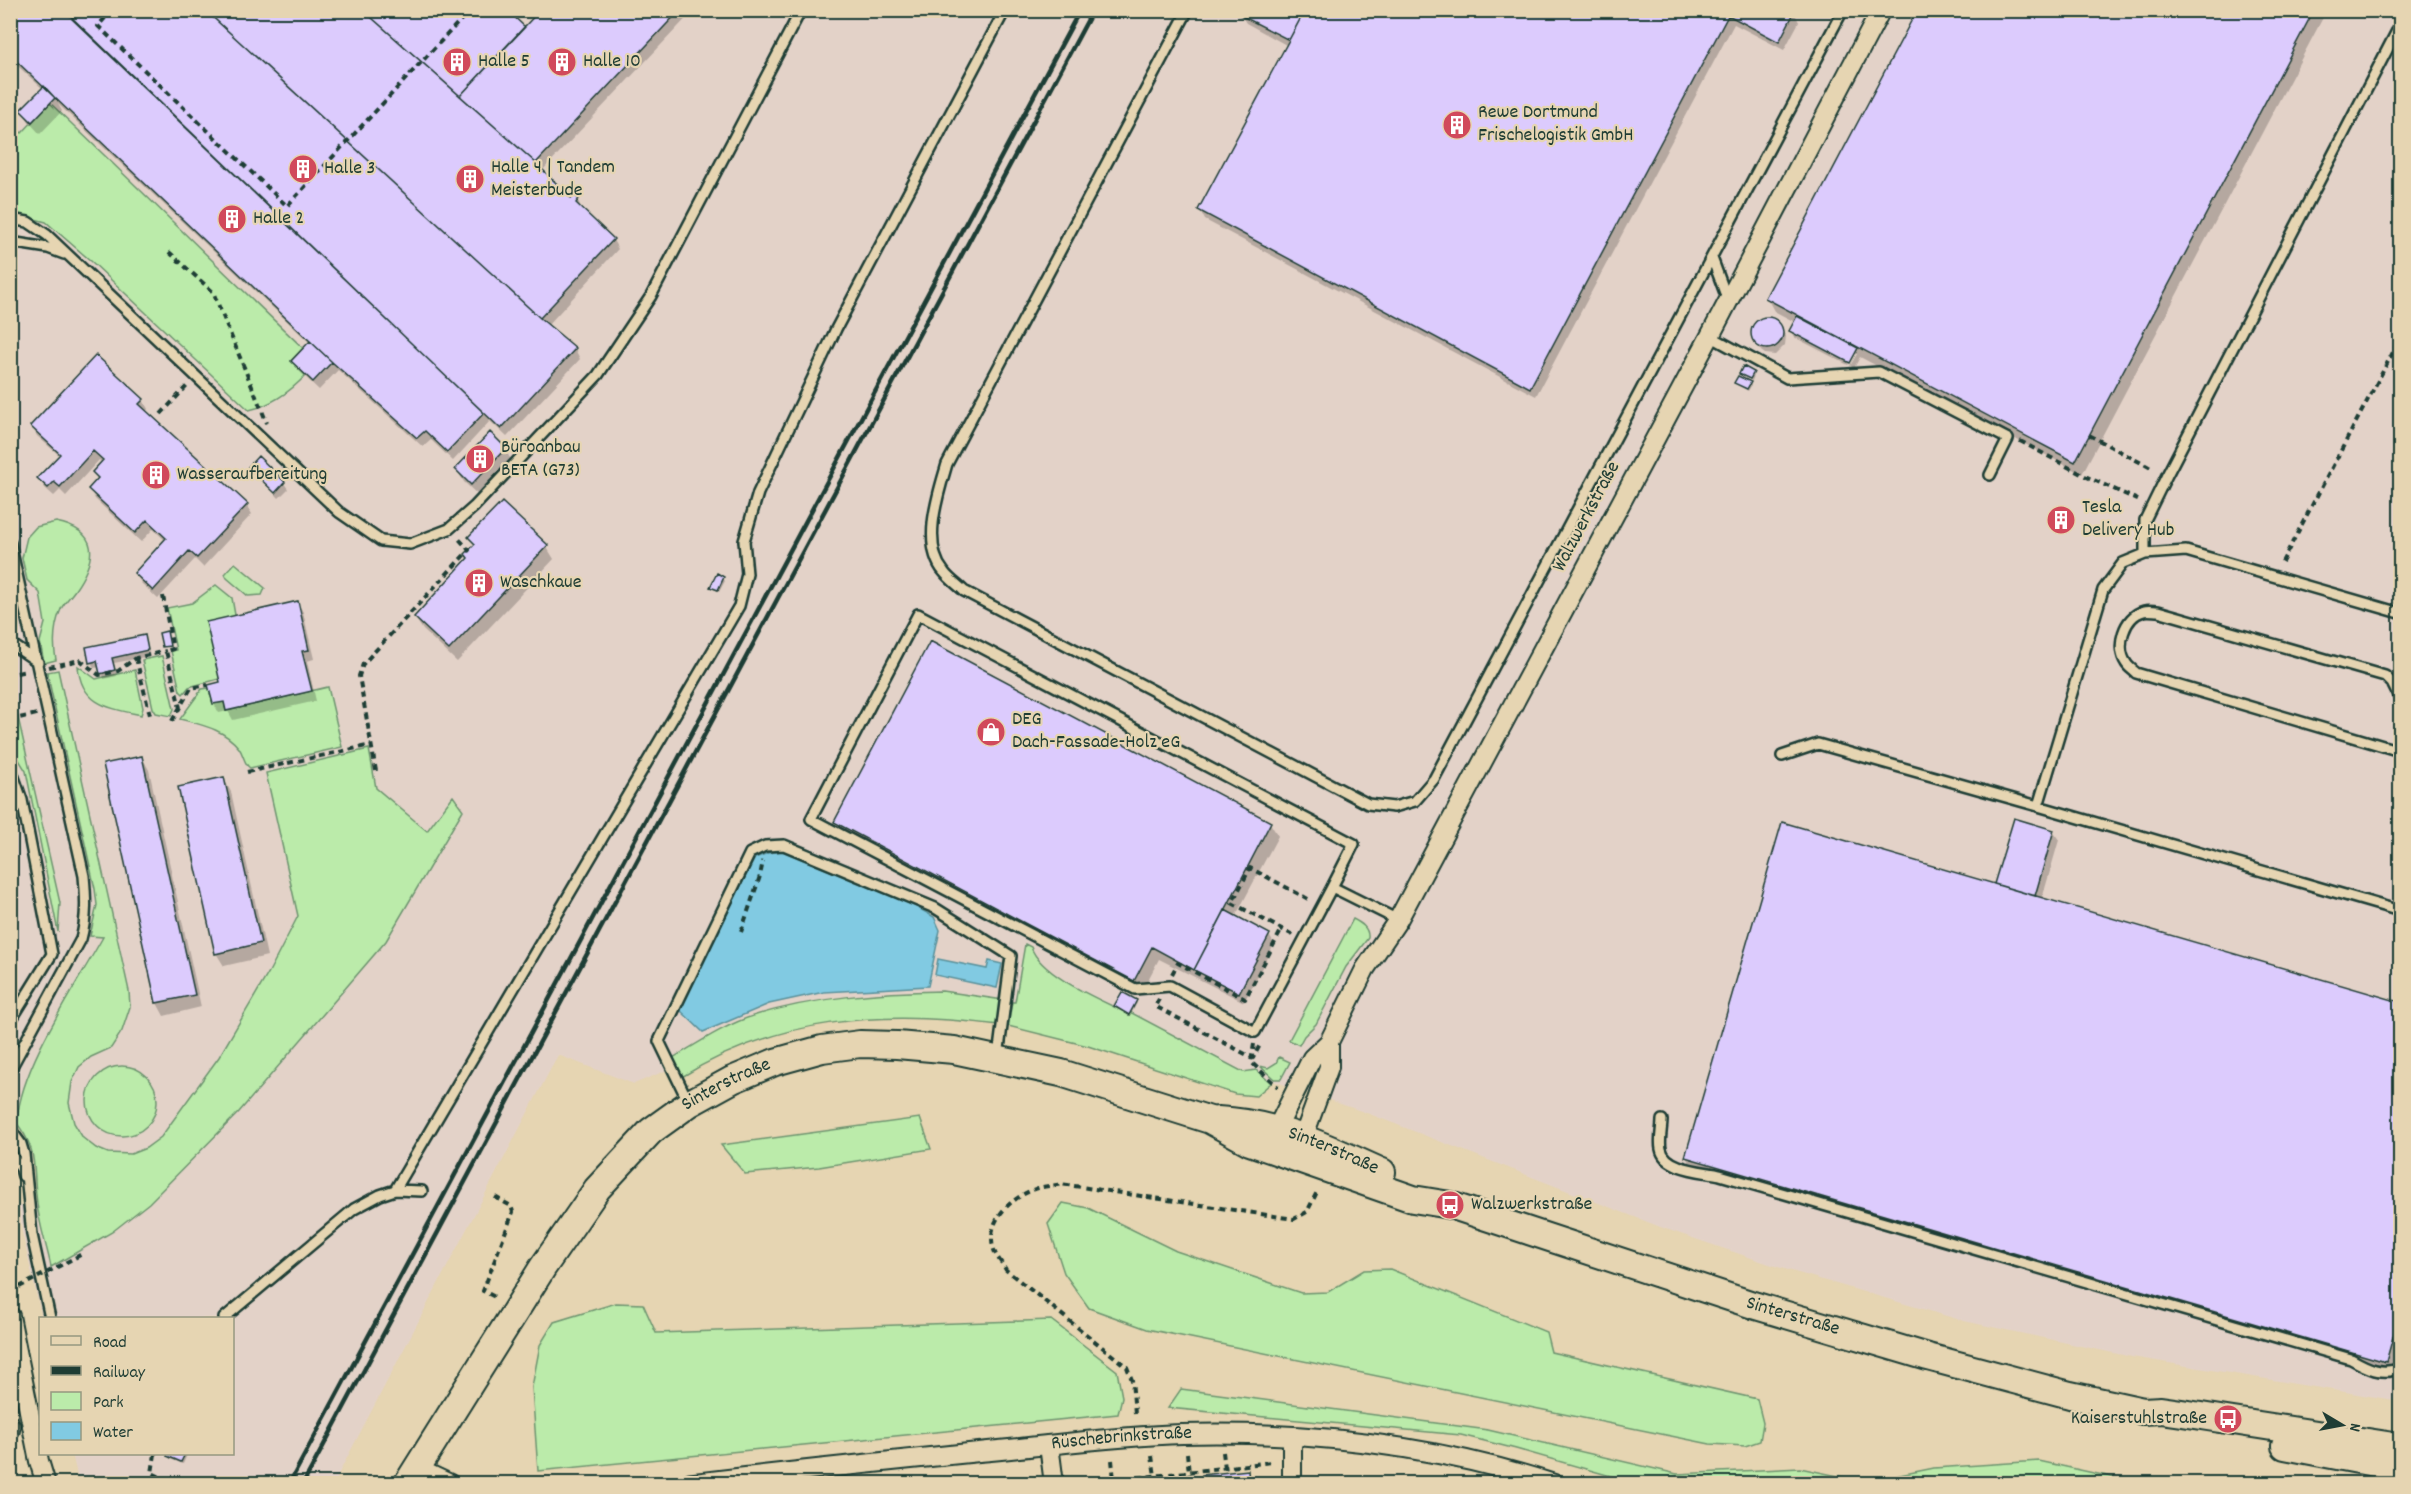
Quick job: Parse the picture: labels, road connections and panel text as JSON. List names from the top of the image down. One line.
{"streets":{"street":["Walzwerkstraße","Sinterstraße","Rüschebrinkstraße"]},"crossings":[["Walzwerkstraße","Sinterstraße"]],"places":{"building":["Halle 5","Halle 10","Rewe Dortmund Frischelogistik GmbH","Halle 3","Halle 4 | Tandem Meisterbude","Halle 2","Büroanbau BETA (G73)","Wasseraufbereitung","Tesla Delivery Hub","Waschkaue"],"shop":["DEG Dach-Fassade-Holz eG"],"bus stop":["Walzwerkstraße","Kaiserstuhlstraße"]},"legend":["Road","Railway","Park","Water"],"north":"right"}
